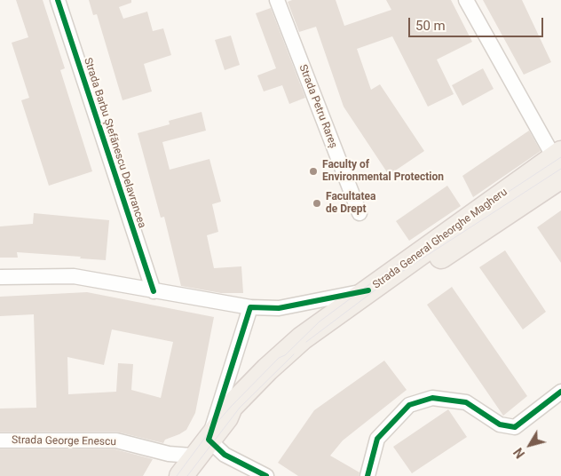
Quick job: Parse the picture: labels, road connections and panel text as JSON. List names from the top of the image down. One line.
{"streets":{"main road":["Strada General Gheorghe Magheru"],"street":["Strada Petru Rareș","Strada Barbu Ștefănescu Delavrancea","Strada George Enescu"]},"crossings":[["Strada General Gheorghe Magheru","Strada George Enescu"]],"places":["Faculty of Environmental Protection","Facultatea de Drept"],"scale_bar":"50 m","north":"bottom left"}
